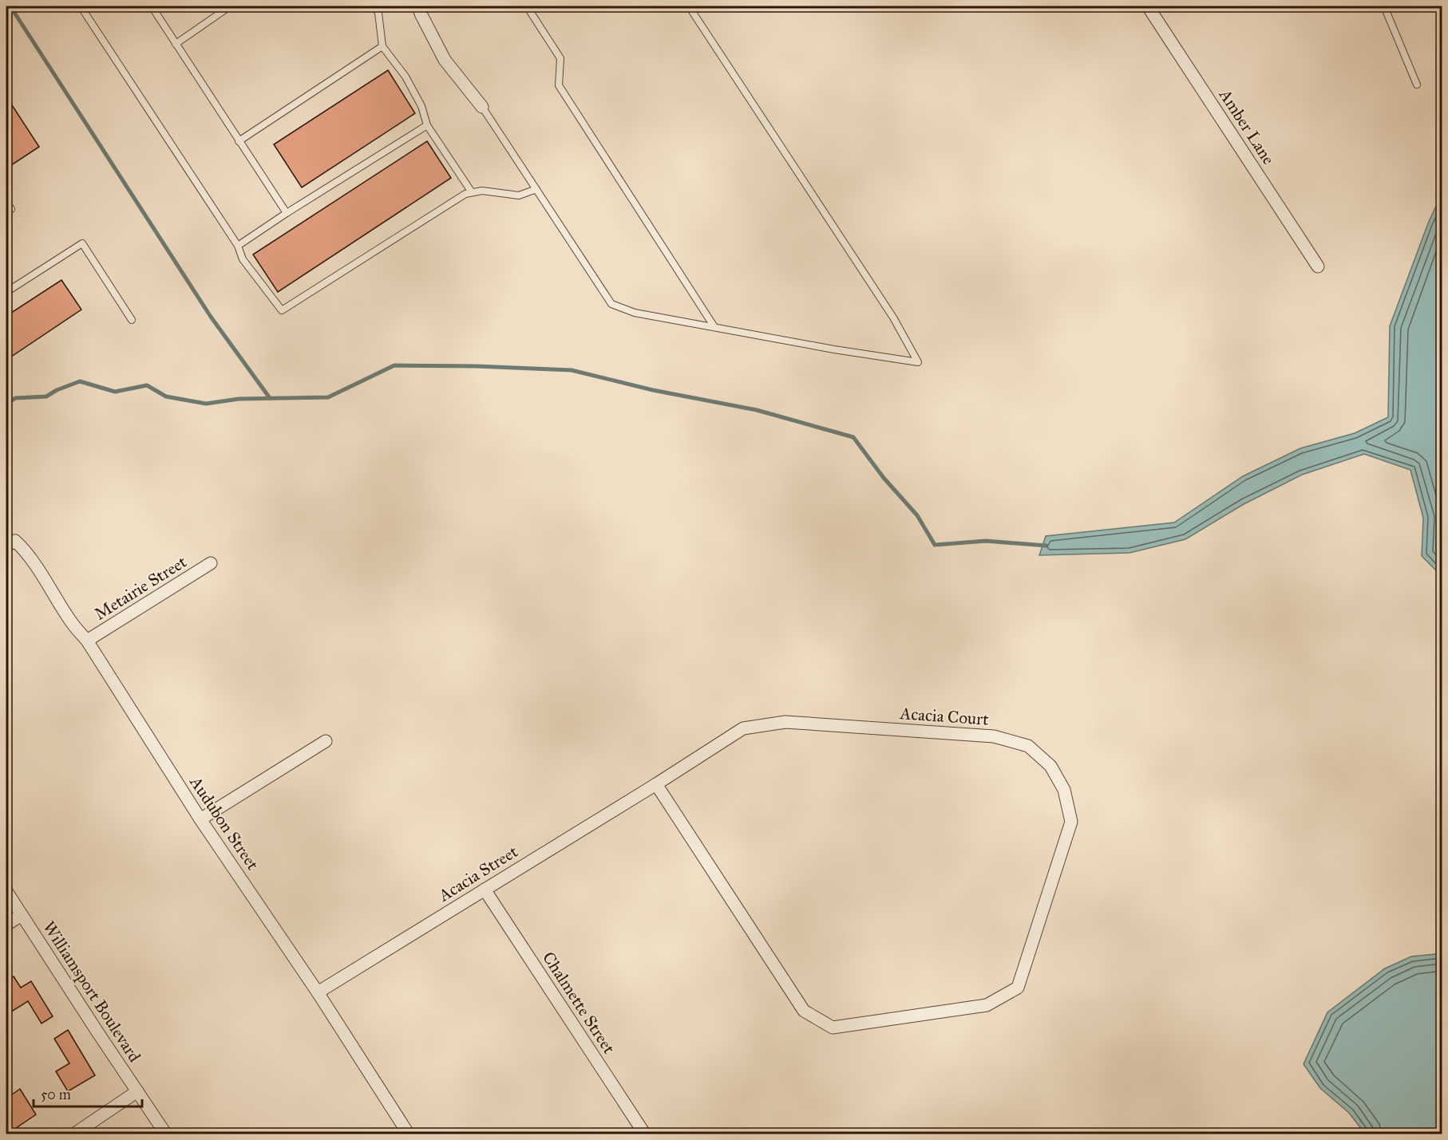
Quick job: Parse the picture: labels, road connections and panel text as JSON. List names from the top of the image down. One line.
{"streets":{"street":["Amber Lane","Metairie Street","Acacia Court","Audubon Street","Acacia Street","Williamsport Boulevard","Chalmette Street"]},"crossings":[["Metairie Street","Audubon Street"],["Acacia Court","Acacia Street"],["Audubon Street","Acacia Street"],["Acacia Street","Chalmette Street"]],"scale_bar":"50 m"}
